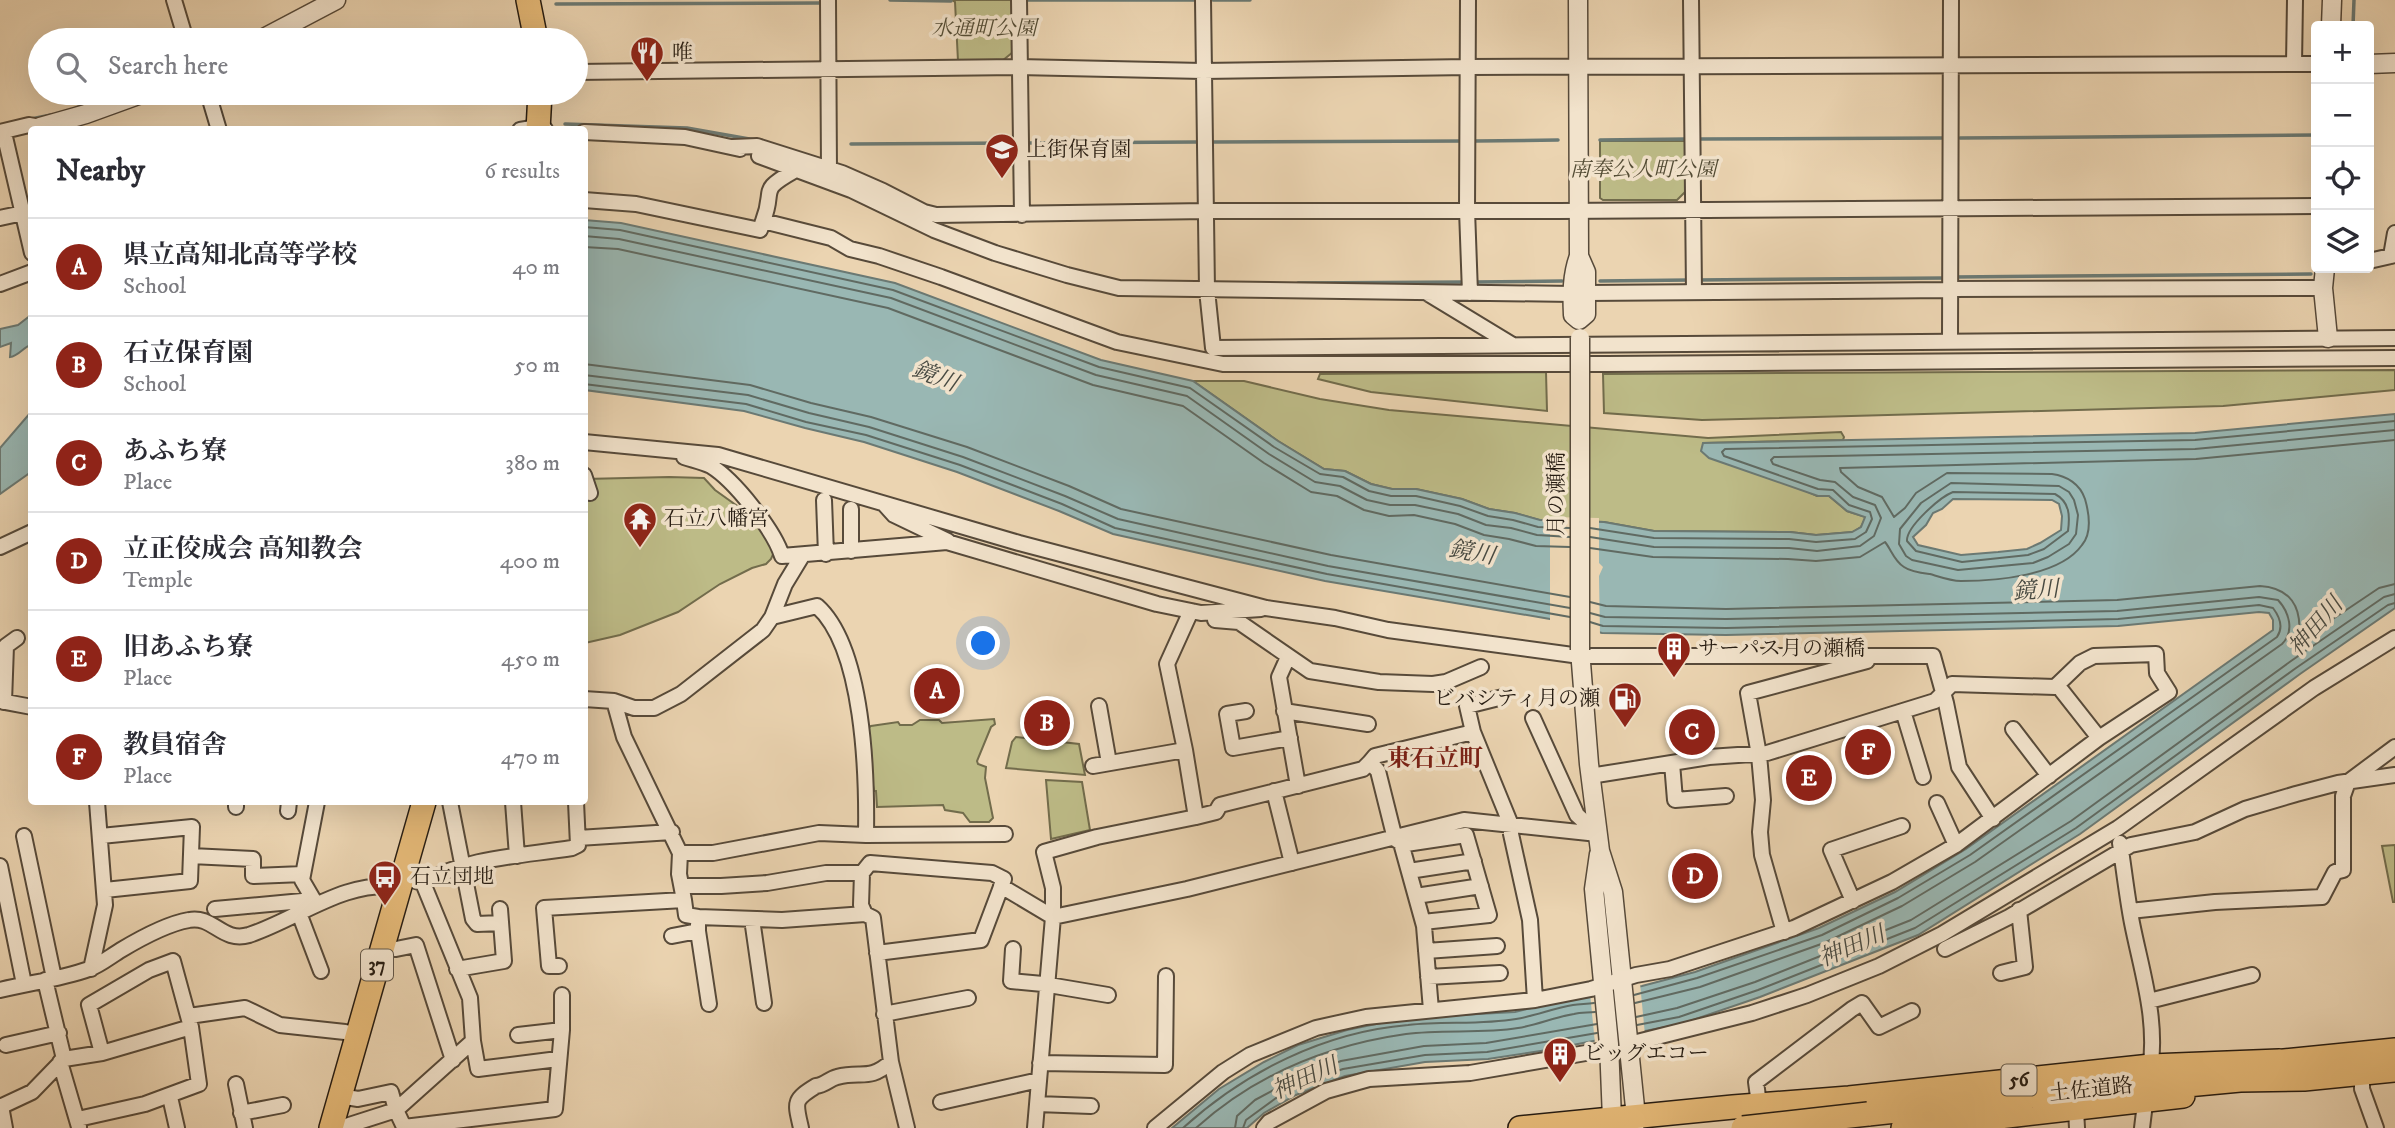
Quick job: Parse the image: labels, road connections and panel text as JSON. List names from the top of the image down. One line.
{"streets":{"main road":["37","56","土佐道路"],"street":["月の瀬橋"]},"crossings":[["56","土佐道路"]],"districts":["東石立町"],"water":["鏡川","神田川"],"parks":["水通町公園","南奉公人町公園"],"places":{"restaurant":["唯"],"school or university":["上街保育園"],"temple":["石立八幡宮"],"building":["サーパス月の瀬橋","ビッグエコー"],"fuel station":["ビバシティ月の瀬"],"bus stop":["石立団地"]},"page":{"map_buttons":["+","−"],"search":"Search here","heading":["Nearby","6 results"],"list":[{"mark":"A","name":"県立高知北高等学校","note":"School","value":"40 m"},{"mark":"B","name":"石立保育園","note":"School","value":"50 m"},{"mark":"C","name":"あふち寮","note":"Place","value":"380 m"},{"mark":"D","name":"立正佼成会 高知教会","note":"Temple","value":"400 m"},{"mark":"E","name":"旧あふち寮","note":"Place","value":"450 m"},{"mark":"F","name":"教員宿舎","note":"Place","value":"470 m"}],"pins":["A","B","C","F","E","D"]}}
